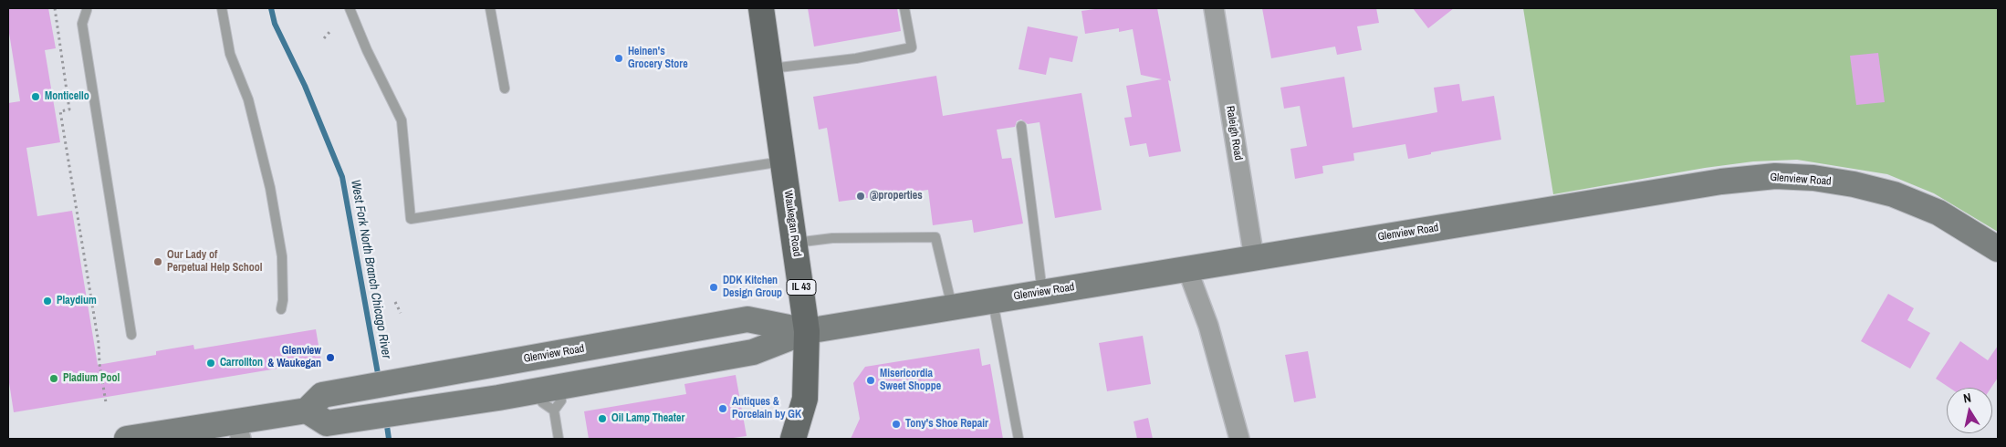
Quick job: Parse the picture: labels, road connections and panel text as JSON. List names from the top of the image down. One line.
{"streets":{"main road":["Glenview Road","Waukegan Road","IL 43"],"street":["Raleigh Road"]},"crossings":[["Raleigh Road","Glenview Road"],["Glenview Road","Waukegan Road"]],"water":["West Fork North Branch Chicago River"],"places":["Heinen's Grocery Store","Monticello","@properties","Our Lady of Perpetual Help School","DDK Kitchen Design Group","Playdium","Glenview & Waukegan","Carrollton","Pladium Pool","Misericordia Sweet Shoppe","Antiques & Porcelain by GK","Oil Lamp Theater","Tony's Shoe Repair"],"north":"top"}
